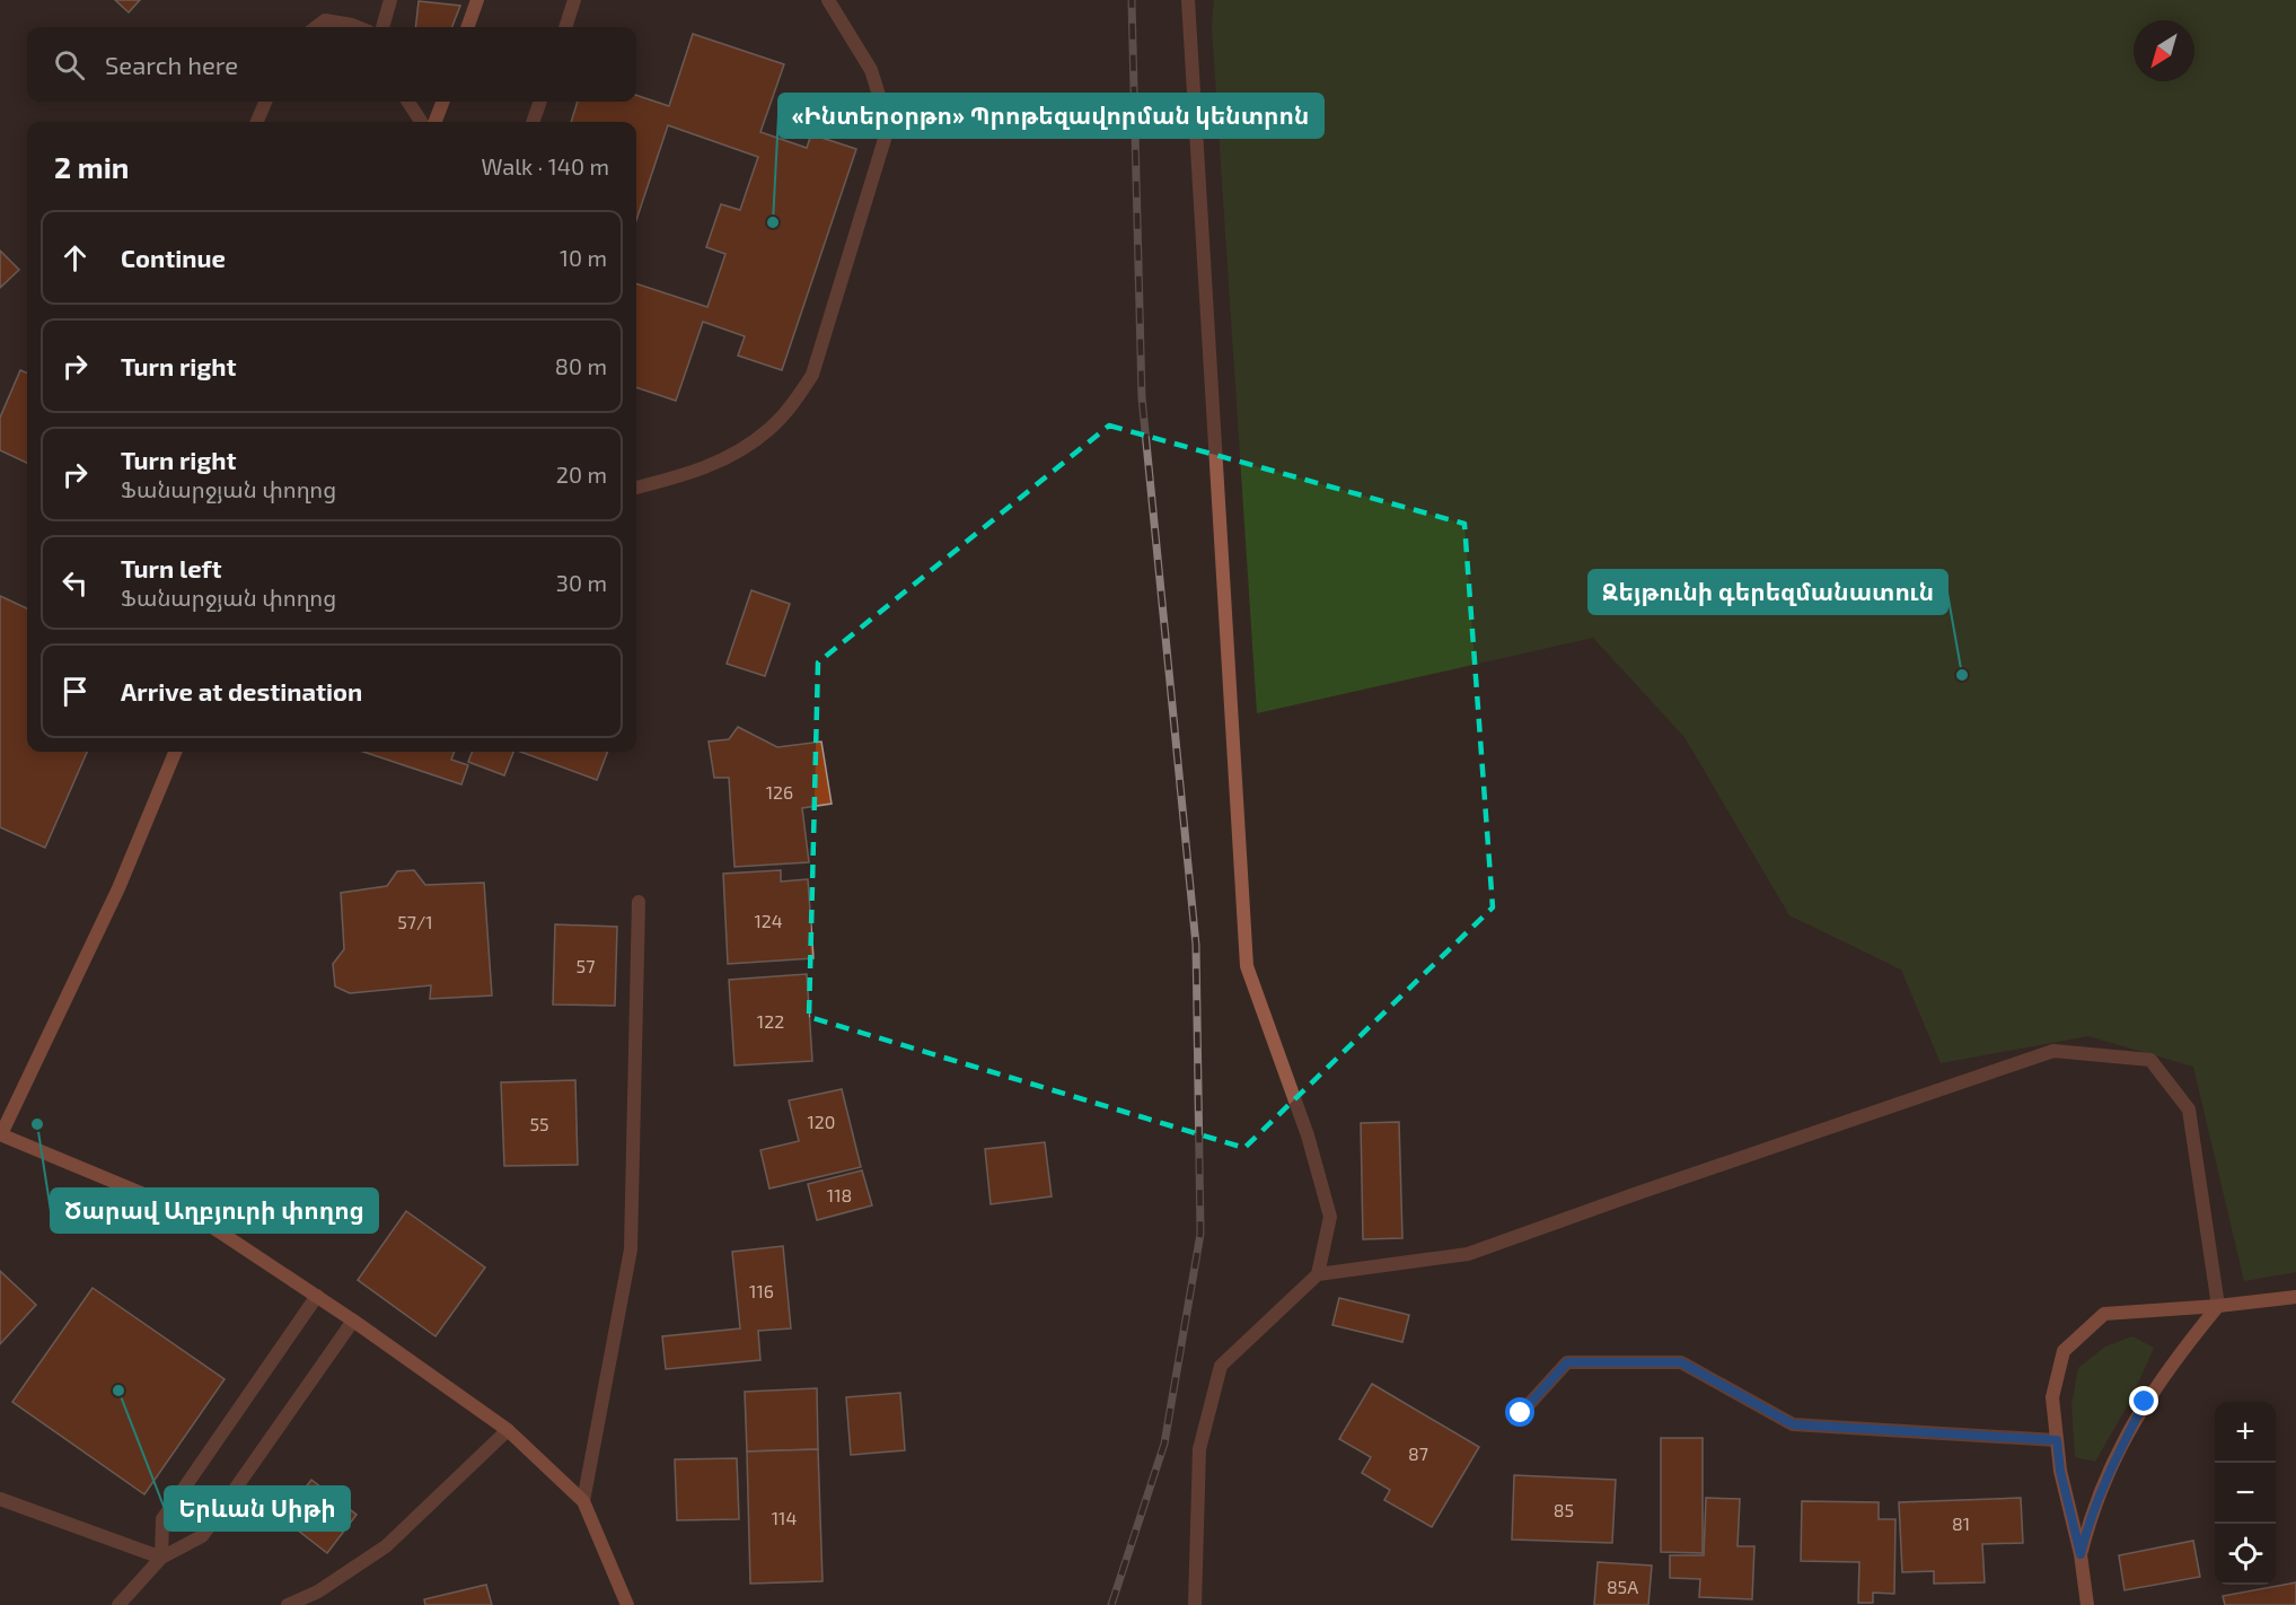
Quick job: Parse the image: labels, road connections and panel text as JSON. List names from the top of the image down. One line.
{"places":["«Ինտերօրթո» Պրոթեզավորման կենտրոն","Զեյթունի գերեզմանատուն","Ծարավ Աղբյուրի փողոց","Երևան Սիթի"],"house_numbers":["126","124","57/1","57","122","120","55","118","116","87","85","114","81","85A"],"north":"bottom left","page":{"search":"Search here","heading":["2 min","Walk · 140 m"],"list":[["Continue","10 m"],["Turn right","80 m"],["Turn right","Ֆանարջյան փողոց","20 m"],["Turn left","Ֆանարջյան փողոց","30 m"],"Arrive at destination"],"map_buttons":["+","−"]}}
